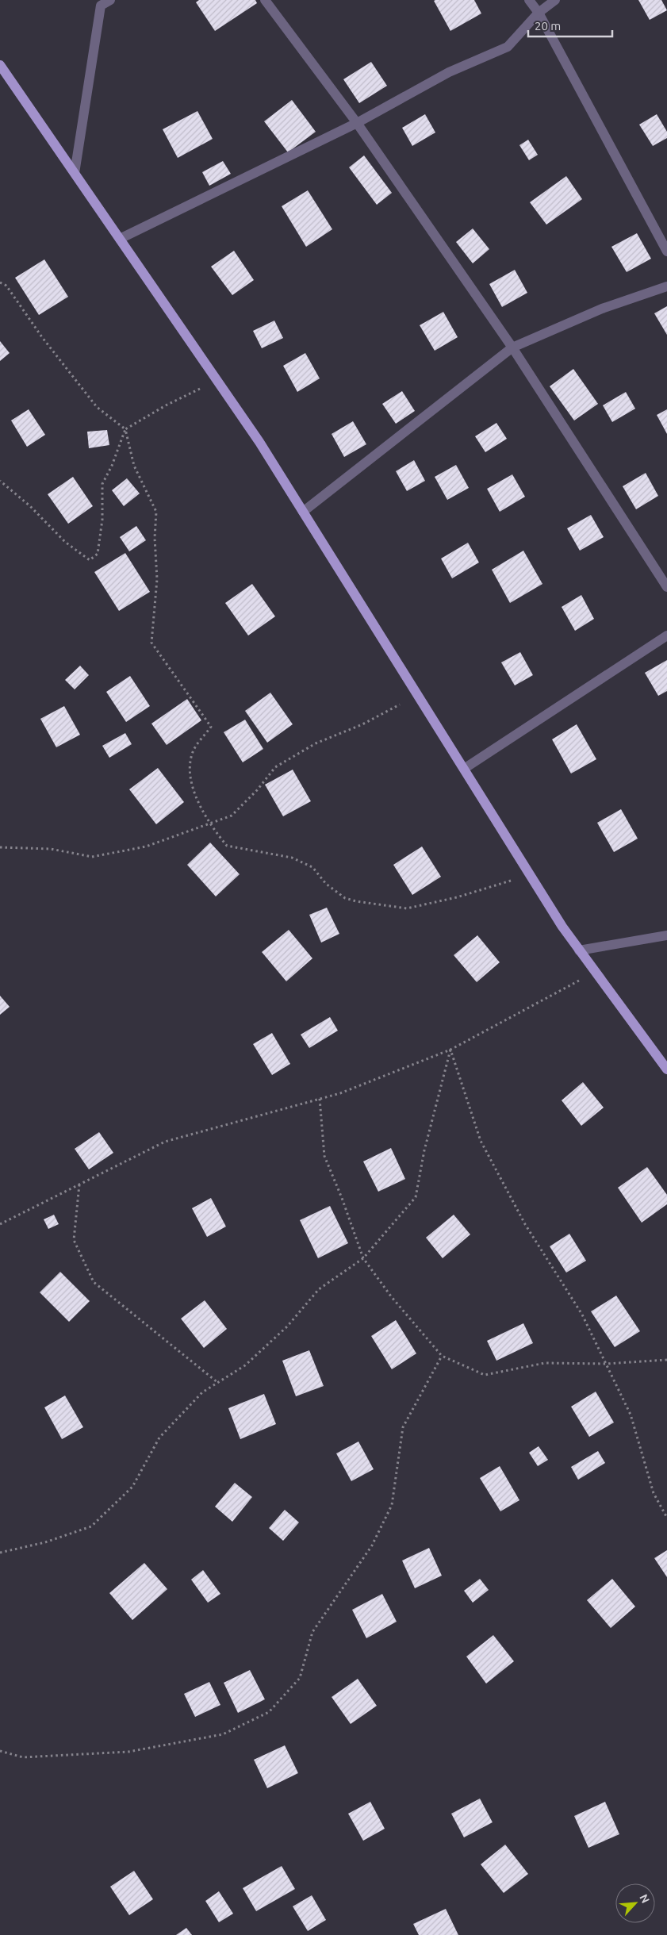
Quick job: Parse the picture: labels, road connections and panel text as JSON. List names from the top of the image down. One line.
{"scale_bar":"20 m","north":"top right"}
